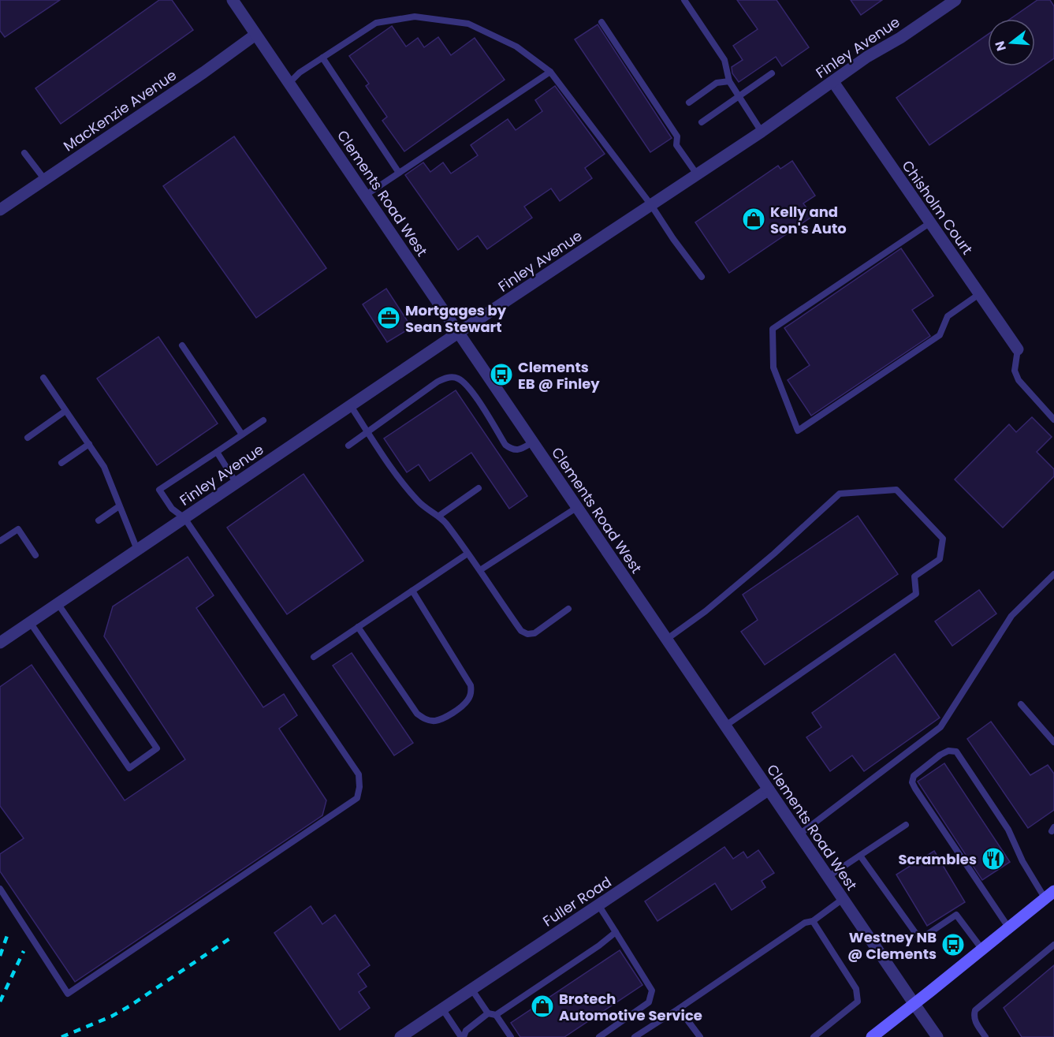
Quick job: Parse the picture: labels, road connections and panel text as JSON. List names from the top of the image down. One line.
{"streets":{"street":["Finley Avenue","MacKenzie Avenue","Clements Road West","Chisholm Court","Fuller Road"]},"crossings":[["Finley Avenue","Clements Road West"],["Finley Avenue","Chisholm Court"],["MacKenzie Avenue","Clements Road West"],["Clements Road West","Fuller Road"]],"places":{"shop":["Kelly and Son's Auto","Brotech Automotive Service"],"office":["Mortgages by Sean Stewart"],"bus stop":["Clements EB @ Finley","Westney NB @ Clements"],"restaurant":["Scrambles"]},"north":"left"}
